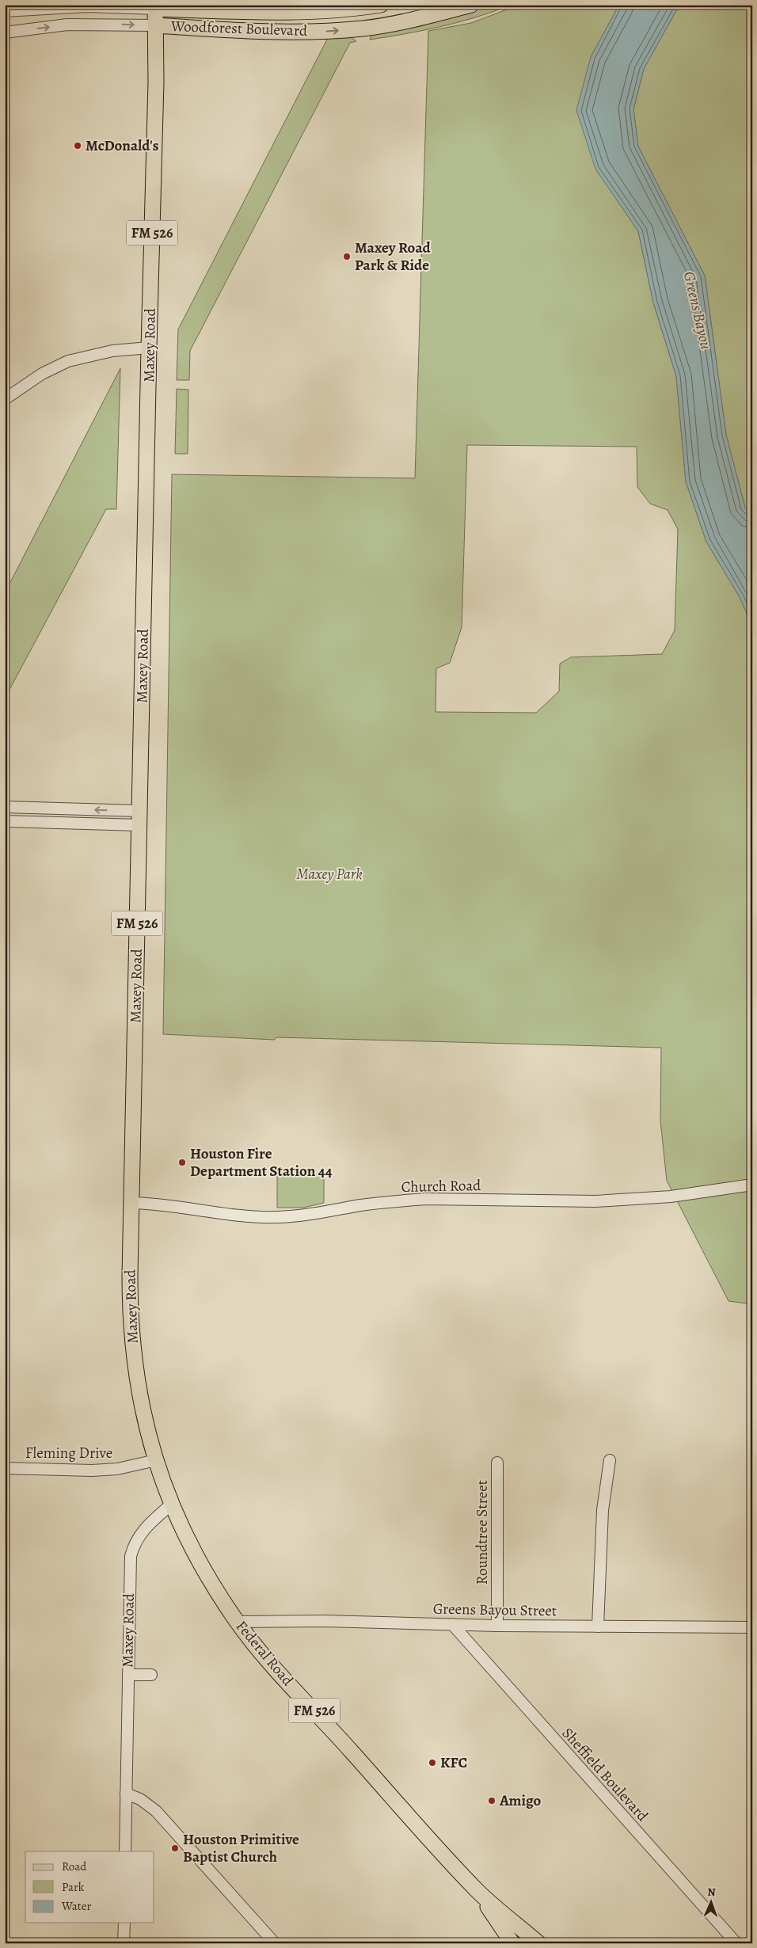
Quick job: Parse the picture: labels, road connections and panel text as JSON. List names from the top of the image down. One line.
{"streets":{"main road":["Woodforest Boulevard","FM 526","Maxey Road","Federal Road"],"street":["Church Road","Fleming Drive","Roundtree Street","Greens Bayou Street","Sheffield Boulevard"]},"crossings":[["Woodforest Boulevard","Maxey Road"],["Maxey Road","Church Road"],["Maxey Road","Fleming Drive"],["Maxey Road","Federal Road"],["Roundtree Street","Greens Bayou Street"],["Greens Bayou Street","Federal Road"],["Greens Bayou Street","Sheffield Boulevard"]],"water":["Greens Bayou"],"parks":["Maxey Park"],"places":["McDonald's","Maxey Road Park & Ride","Houston Fire Department Station 44","KFC","Amigo","Houston Primitive Baptist Church"],"legend":["Road","Park","Water"],"north":"top"}
